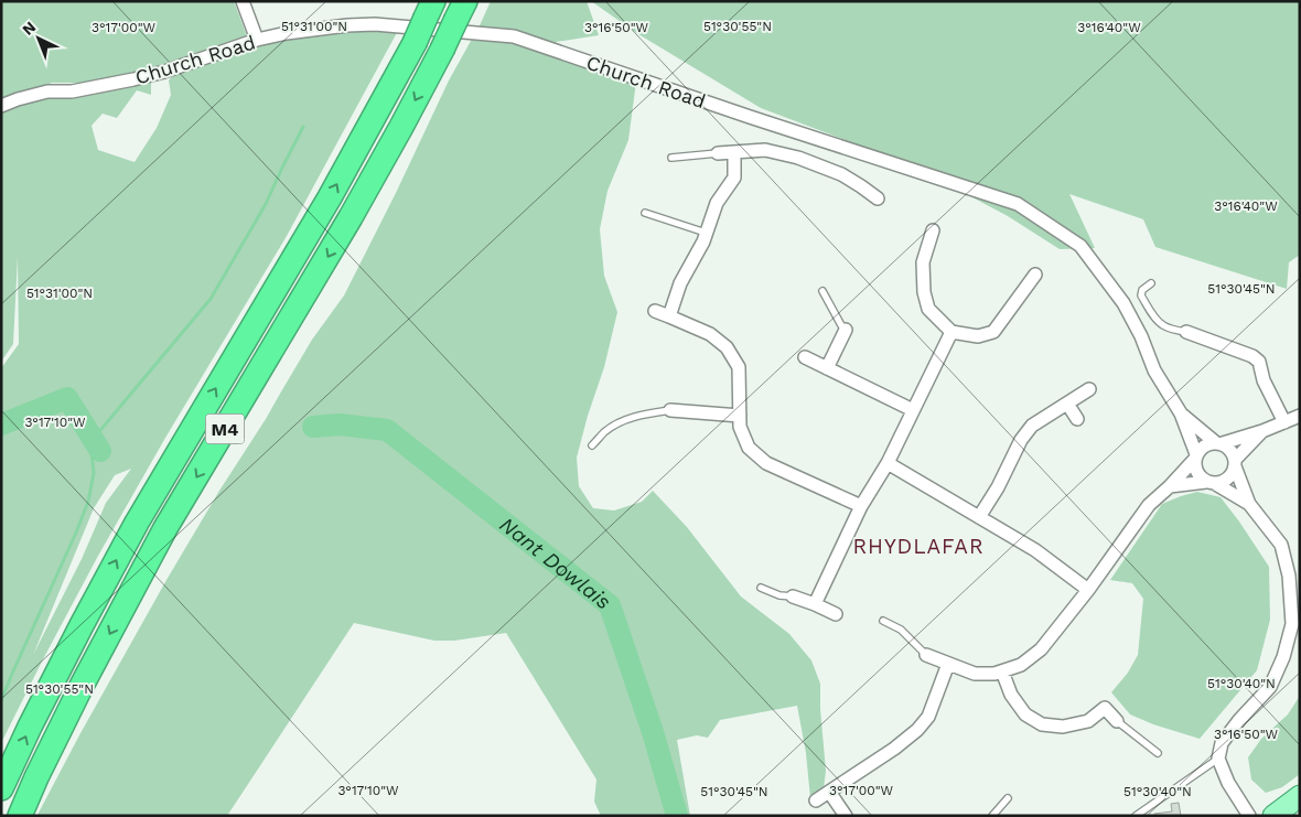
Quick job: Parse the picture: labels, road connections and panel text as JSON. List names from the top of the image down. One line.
{"streets":{"highway":["M4"],"street":["Church Road"]},"districts":["RHYDLAFAR"],"water":["Nant Dowlais"],"north":"top left","coordinates":["51°31'00\"N","51°30'55\"N","3°16'40\"W","3°17'00\"W","3°16'50\"W","51°30'45\"N","3°17'10\"W","51°30'40\"N"]}
